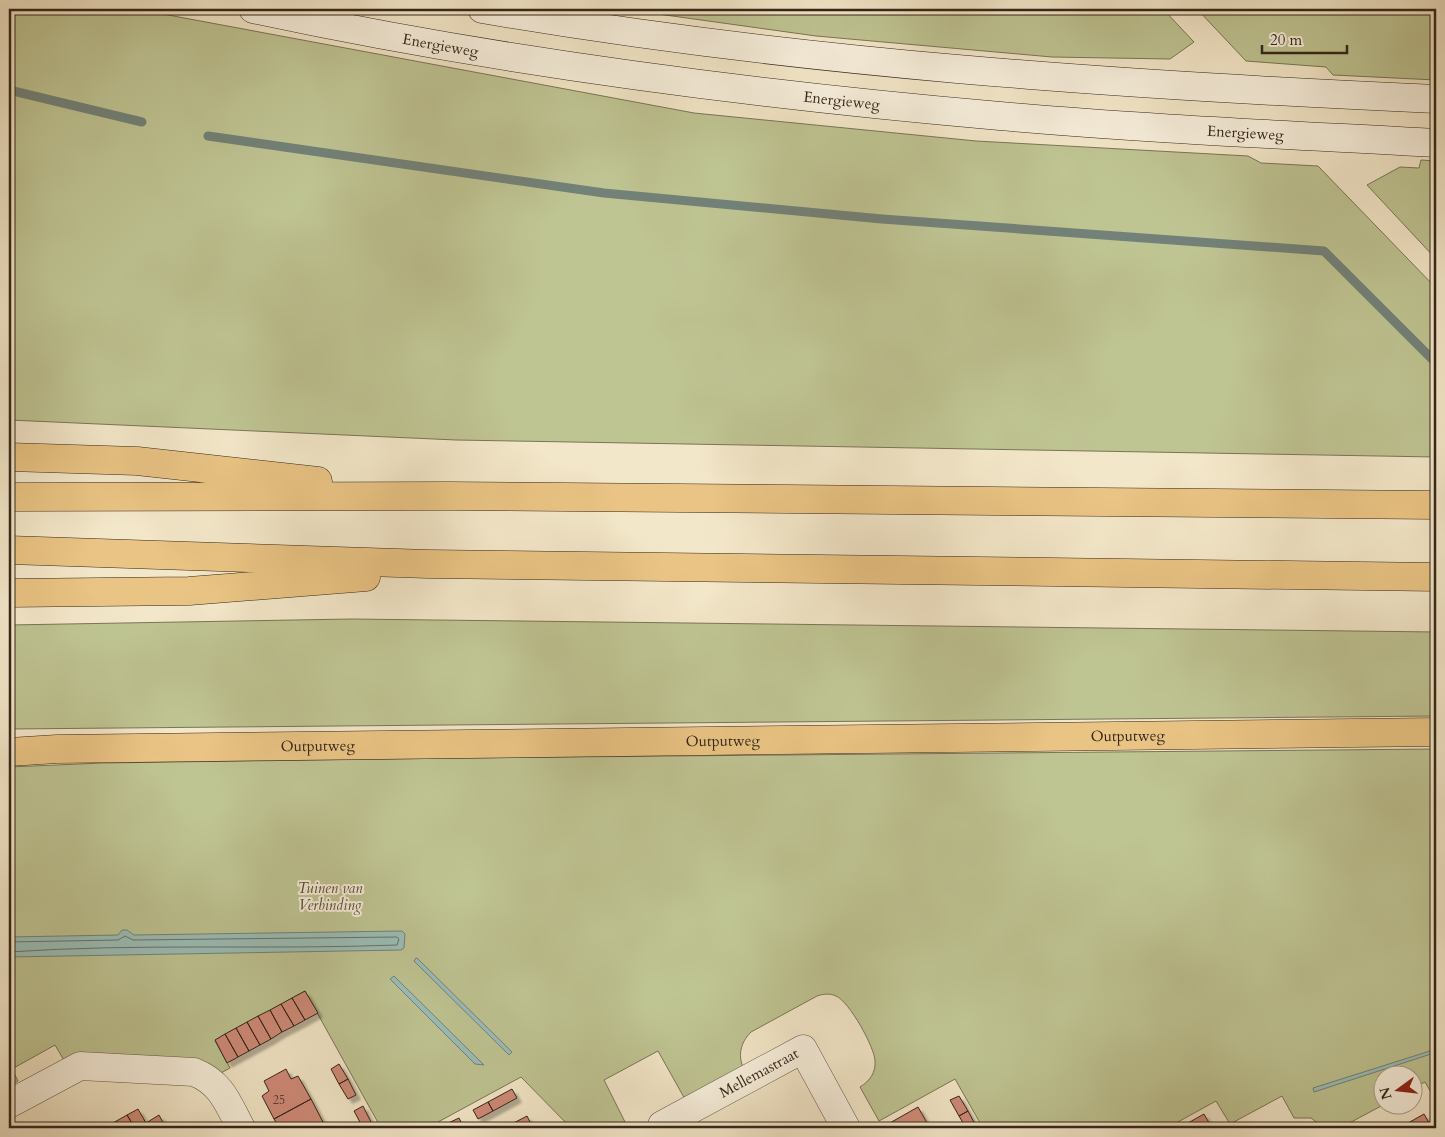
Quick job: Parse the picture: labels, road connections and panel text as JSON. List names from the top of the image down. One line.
{"streets":{"main road":["Energieweg","Outputweg","Mellemastraat"]},"parks":["Tuinen van Verbinding"],"house_numbers":["25"],"scale_bar":"20 m","north":"left"}
